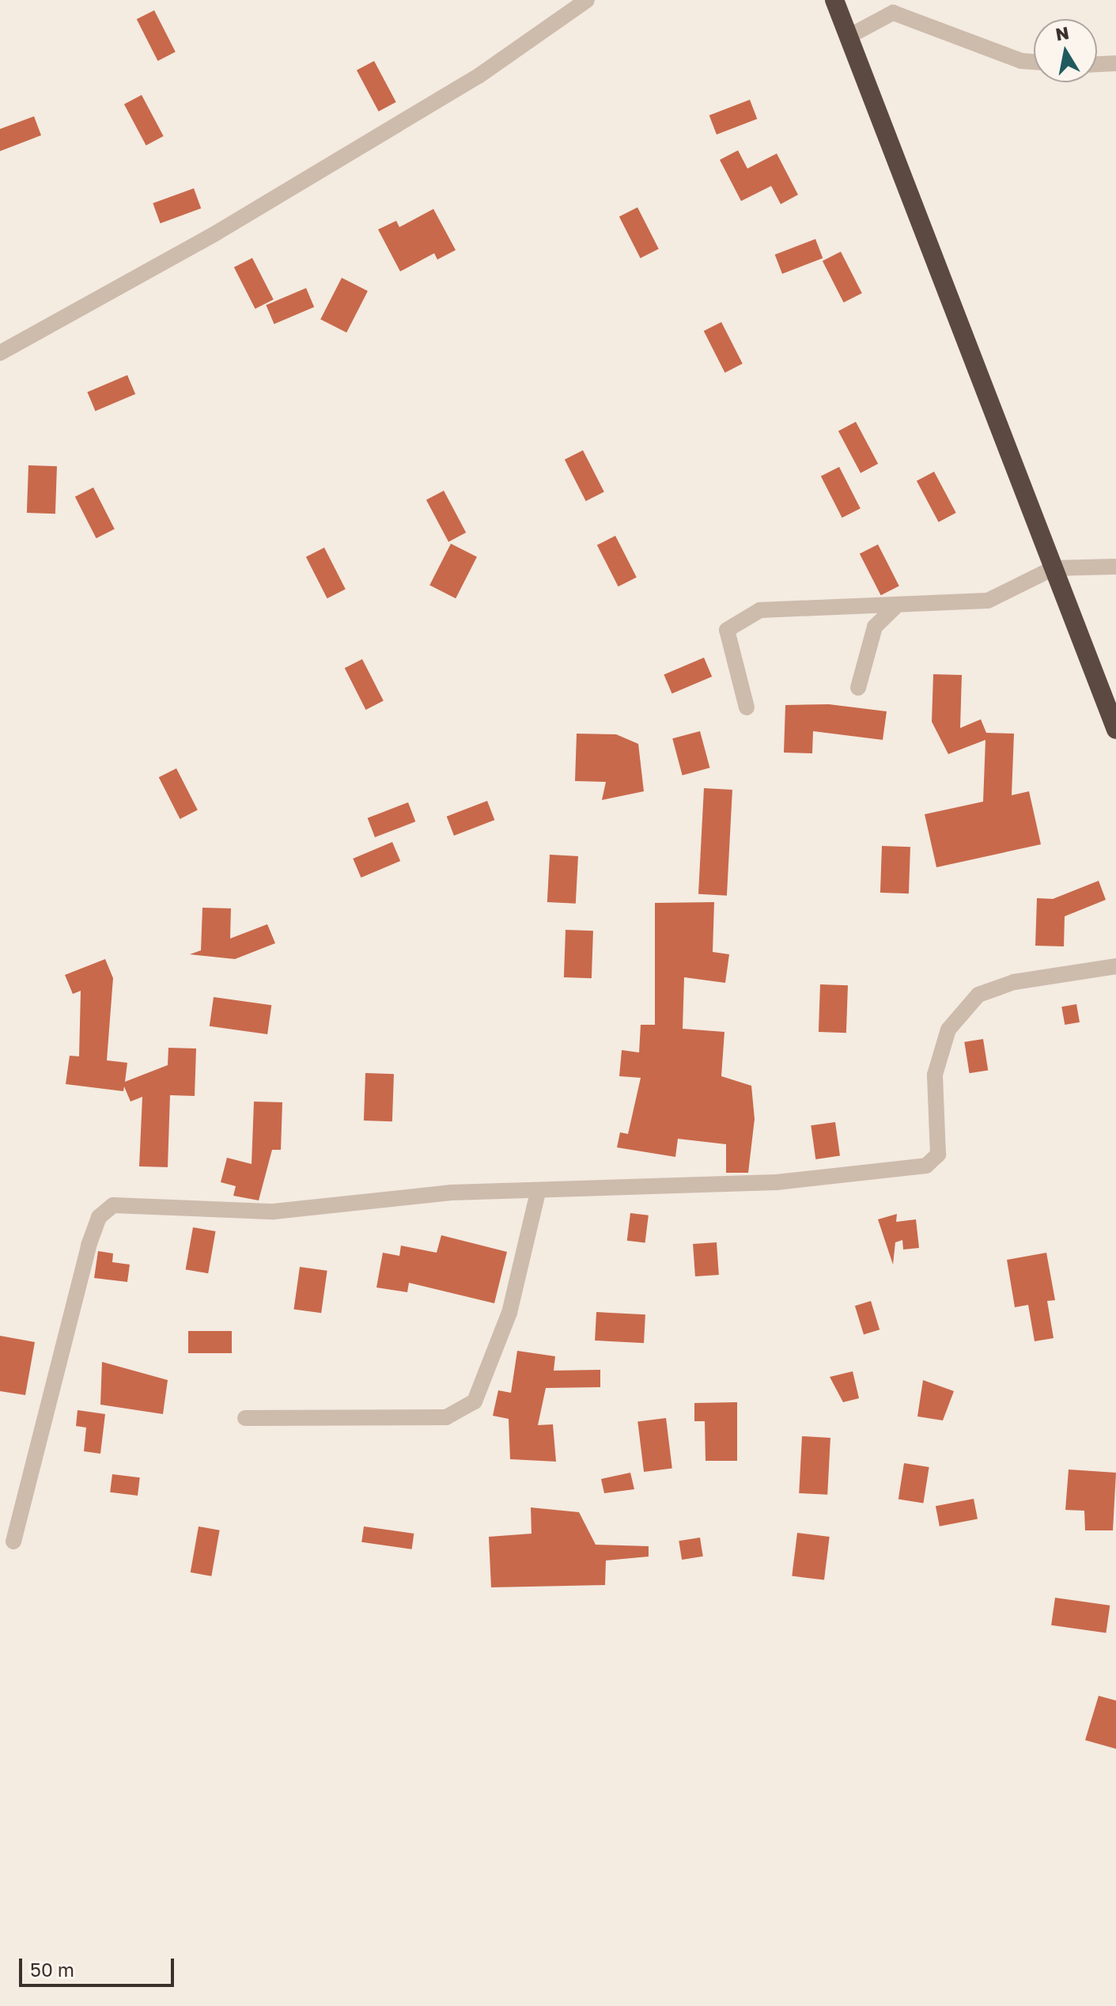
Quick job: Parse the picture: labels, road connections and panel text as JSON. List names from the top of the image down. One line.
{"scale_bar":"50 m","north":"top"}
